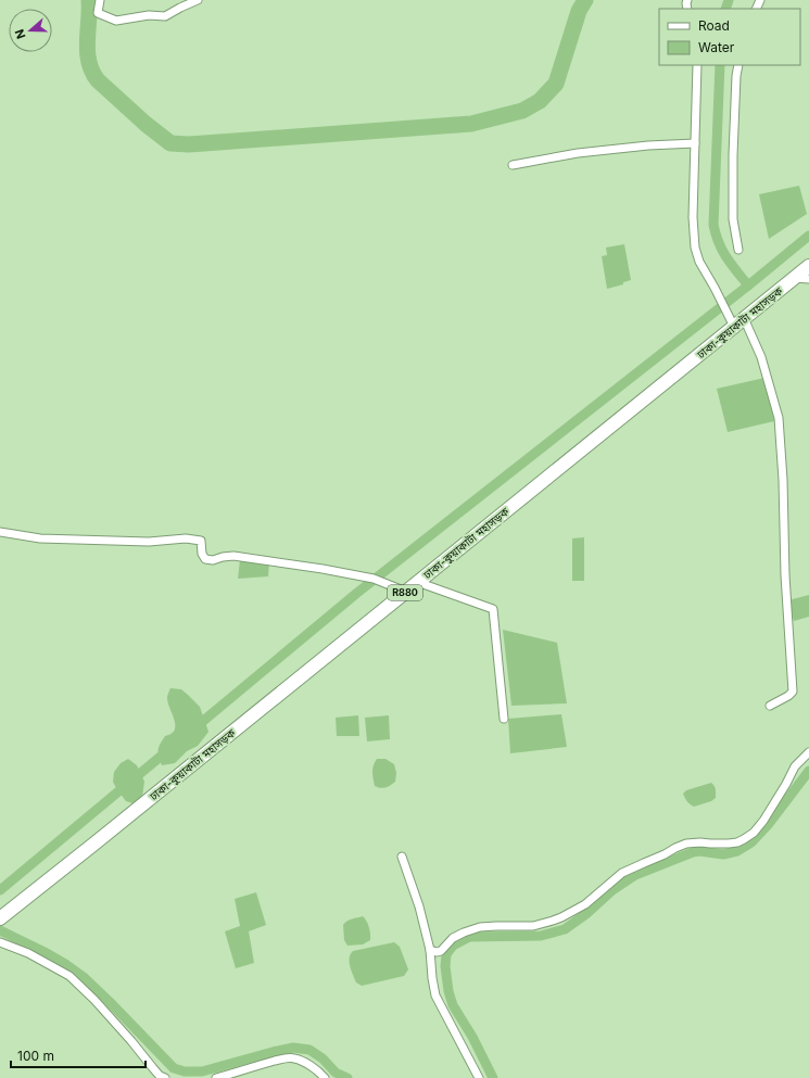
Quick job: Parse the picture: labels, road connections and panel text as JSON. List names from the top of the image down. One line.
{"streets":{"main road":["ঢাকা-কুয়াকাটা মহাসড়ক","R880"]},"legend":["Road","Water"],"scale_bar":"100 m","north":"left"}
